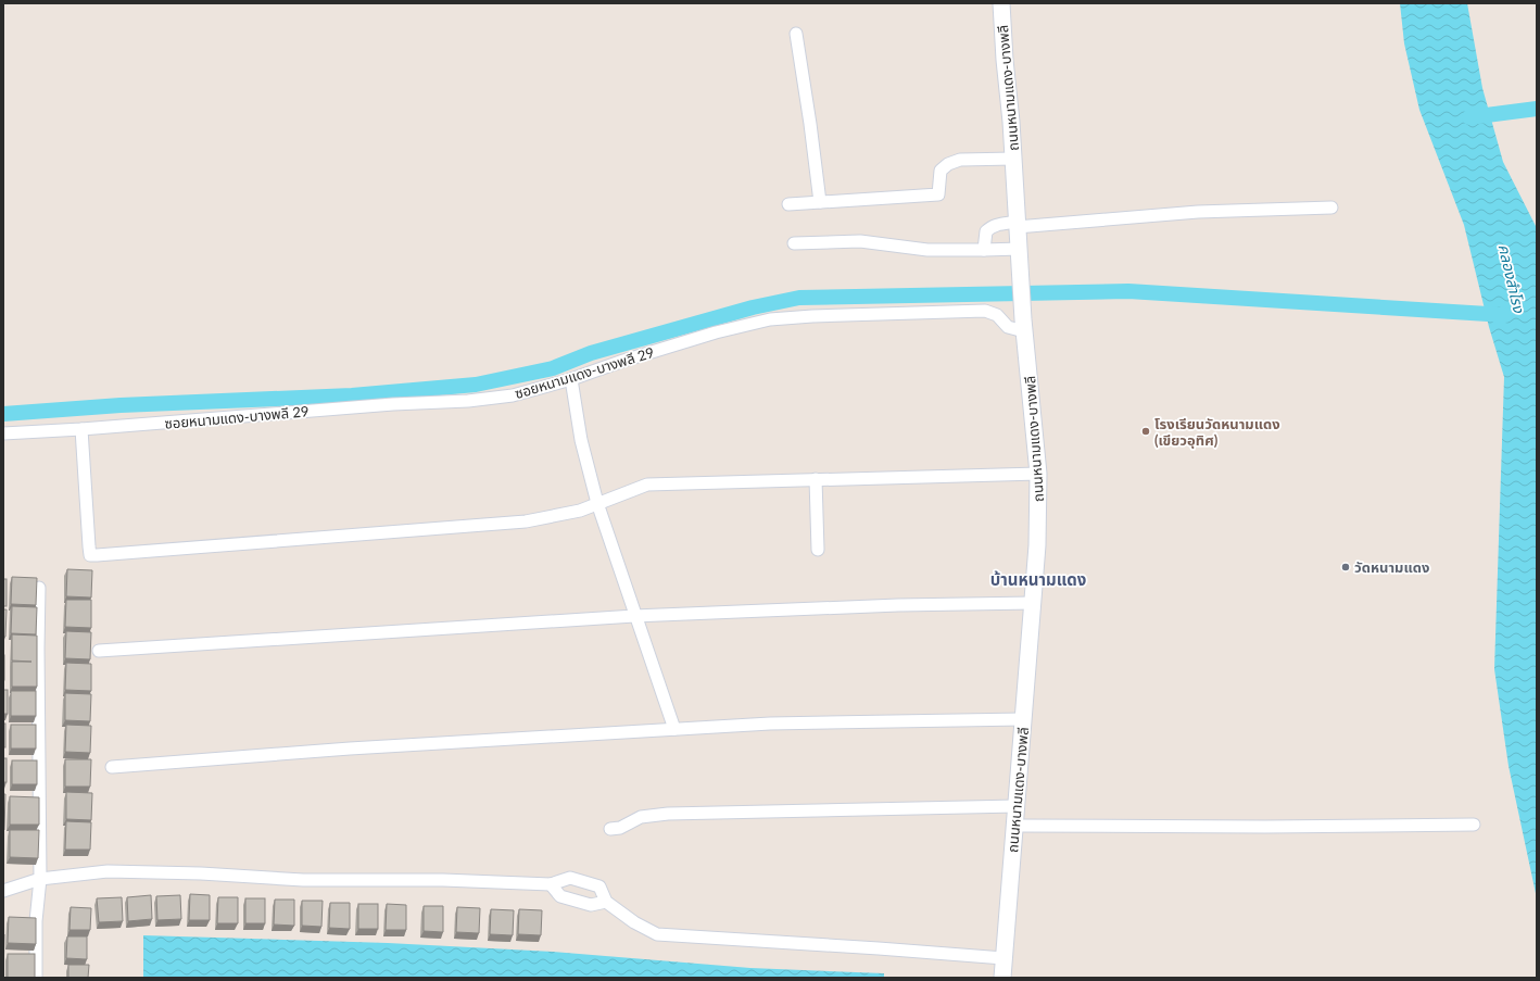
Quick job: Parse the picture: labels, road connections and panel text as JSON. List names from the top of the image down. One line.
{"streets":{"main road":["ถนนหนามแดง-บางพลี"],"street":["ซอยหนามแดง-บางพลี 29"]},"crossings":[["ถนนหนามแดง-บางพลี","ซอยหนามแดง-บางพลี 29"]],"districts":["บ้านหนามแดง"],"water":["คลองสำโรง"],"places":["โรงเรียนวัดหนามแดง (เขียวอุทิศ)","วัดหนามแดง"]}
